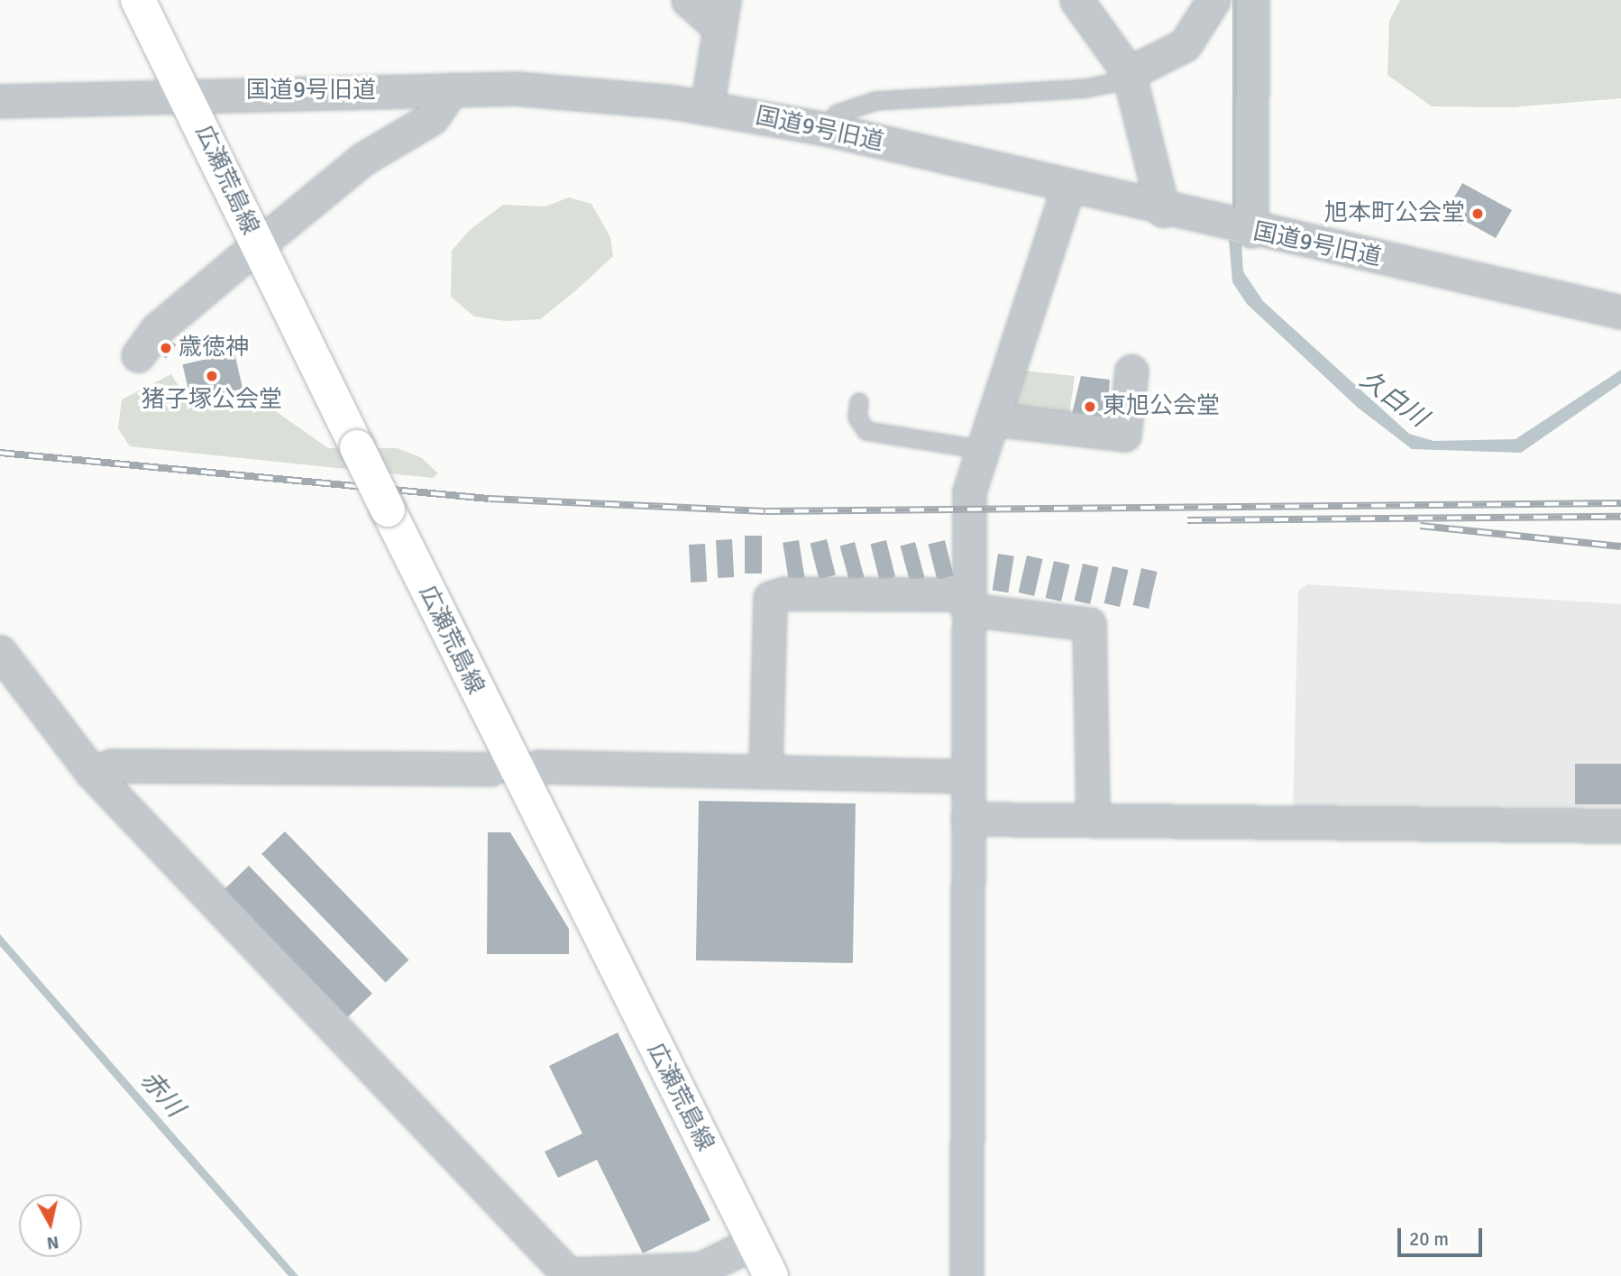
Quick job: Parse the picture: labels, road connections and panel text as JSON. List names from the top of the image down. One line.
{"streets":{"main road":["広瀬荒島線"],"street":["国道9号旧道"]},"crossings":[["国道9号旧道","広瀬荒島線"]],"water":["久白川","赤川"],"places":["旭本町公会堂","歳徳神","猪子塚公会堂","東旭公会堂"],"scale_bar":"20 m","north":"bottom"}
